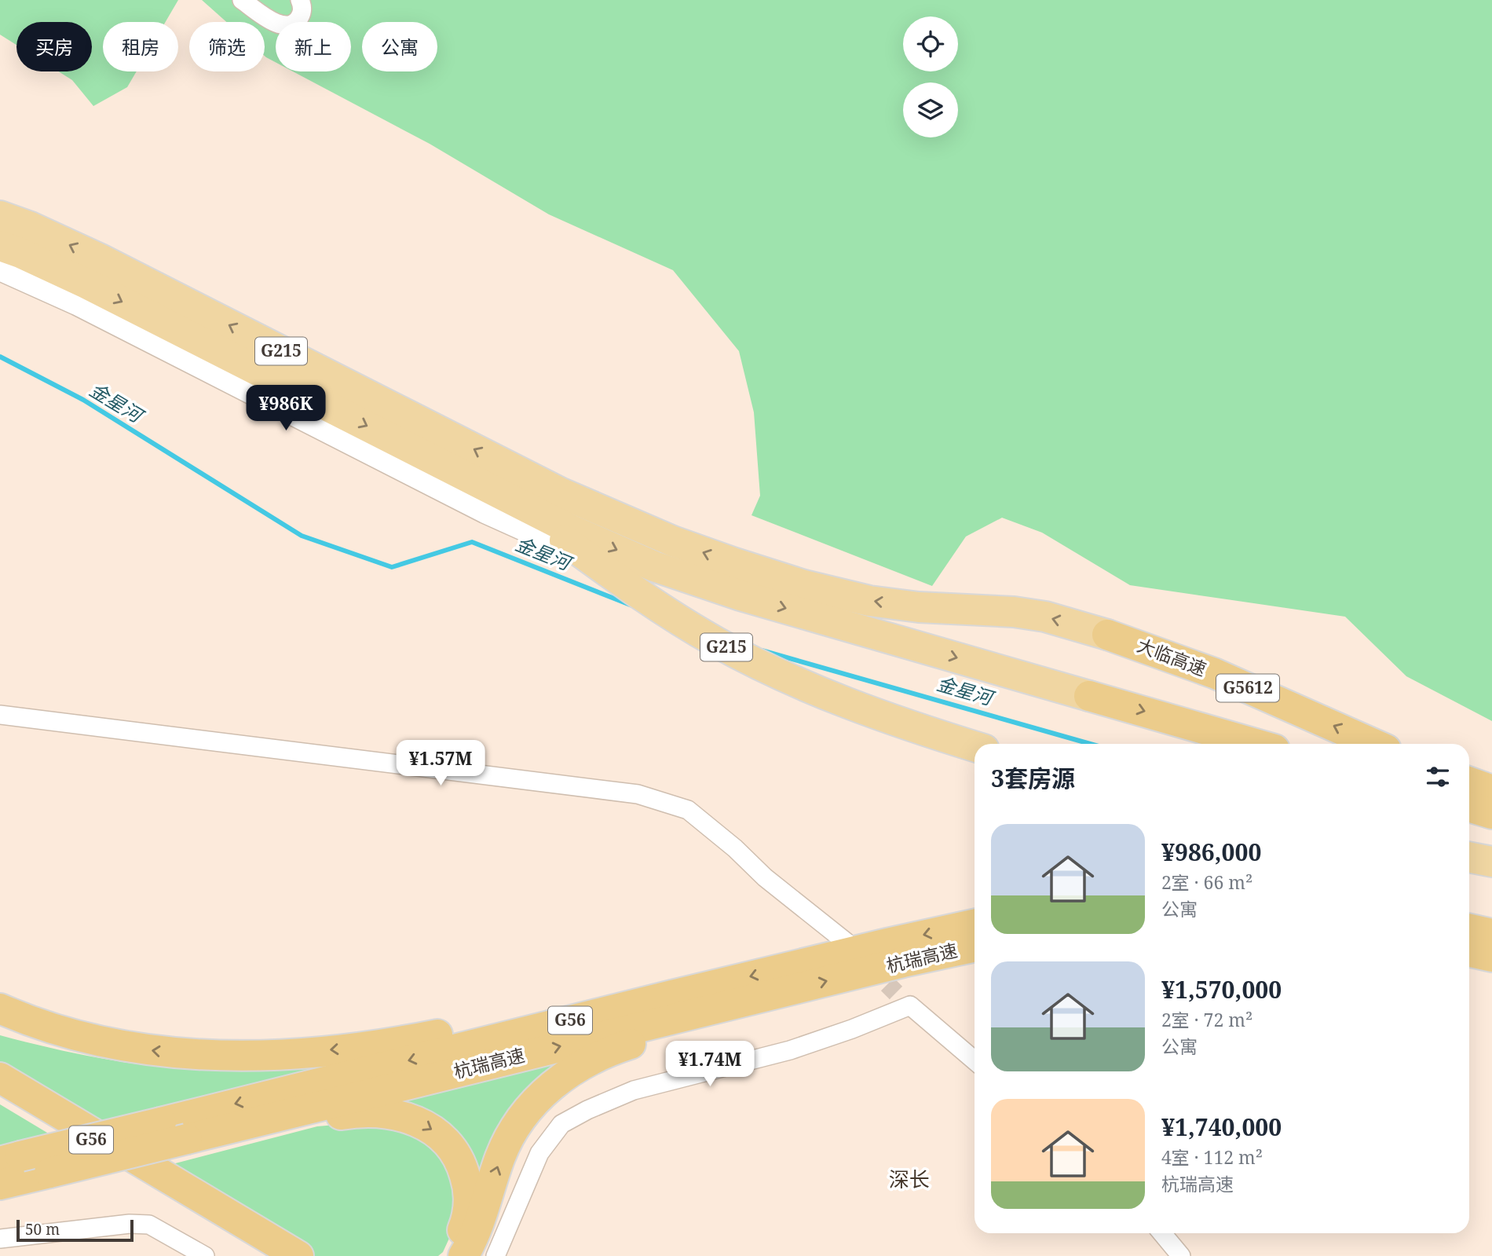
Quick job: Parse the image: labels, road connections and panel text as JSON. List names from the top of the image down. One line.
{"streets":{"highway":["G215","大临高速","G5612","杭瑞高速","G56"]},"crossings":[["G215","大临高速"]],"districts":["深长"],"water":["金星河"],"scale_bar":"50 m","page":{"chip":["买房","租房","筛选","新上","公寓"],"price":["¥986K","¥1.57M","¥1.74M"],"heading":"3套房源","list":[{"name":"¥986,000","note":"2室 · 66 m² · 公寓"},{"name":"¥1,570,000","note":"2室 · 72 m² · 公寓"},{"name":"¥1,740,000","note":"4室 · 112 m² · 杭瑞高速"}],"scale":"50 m"}}
